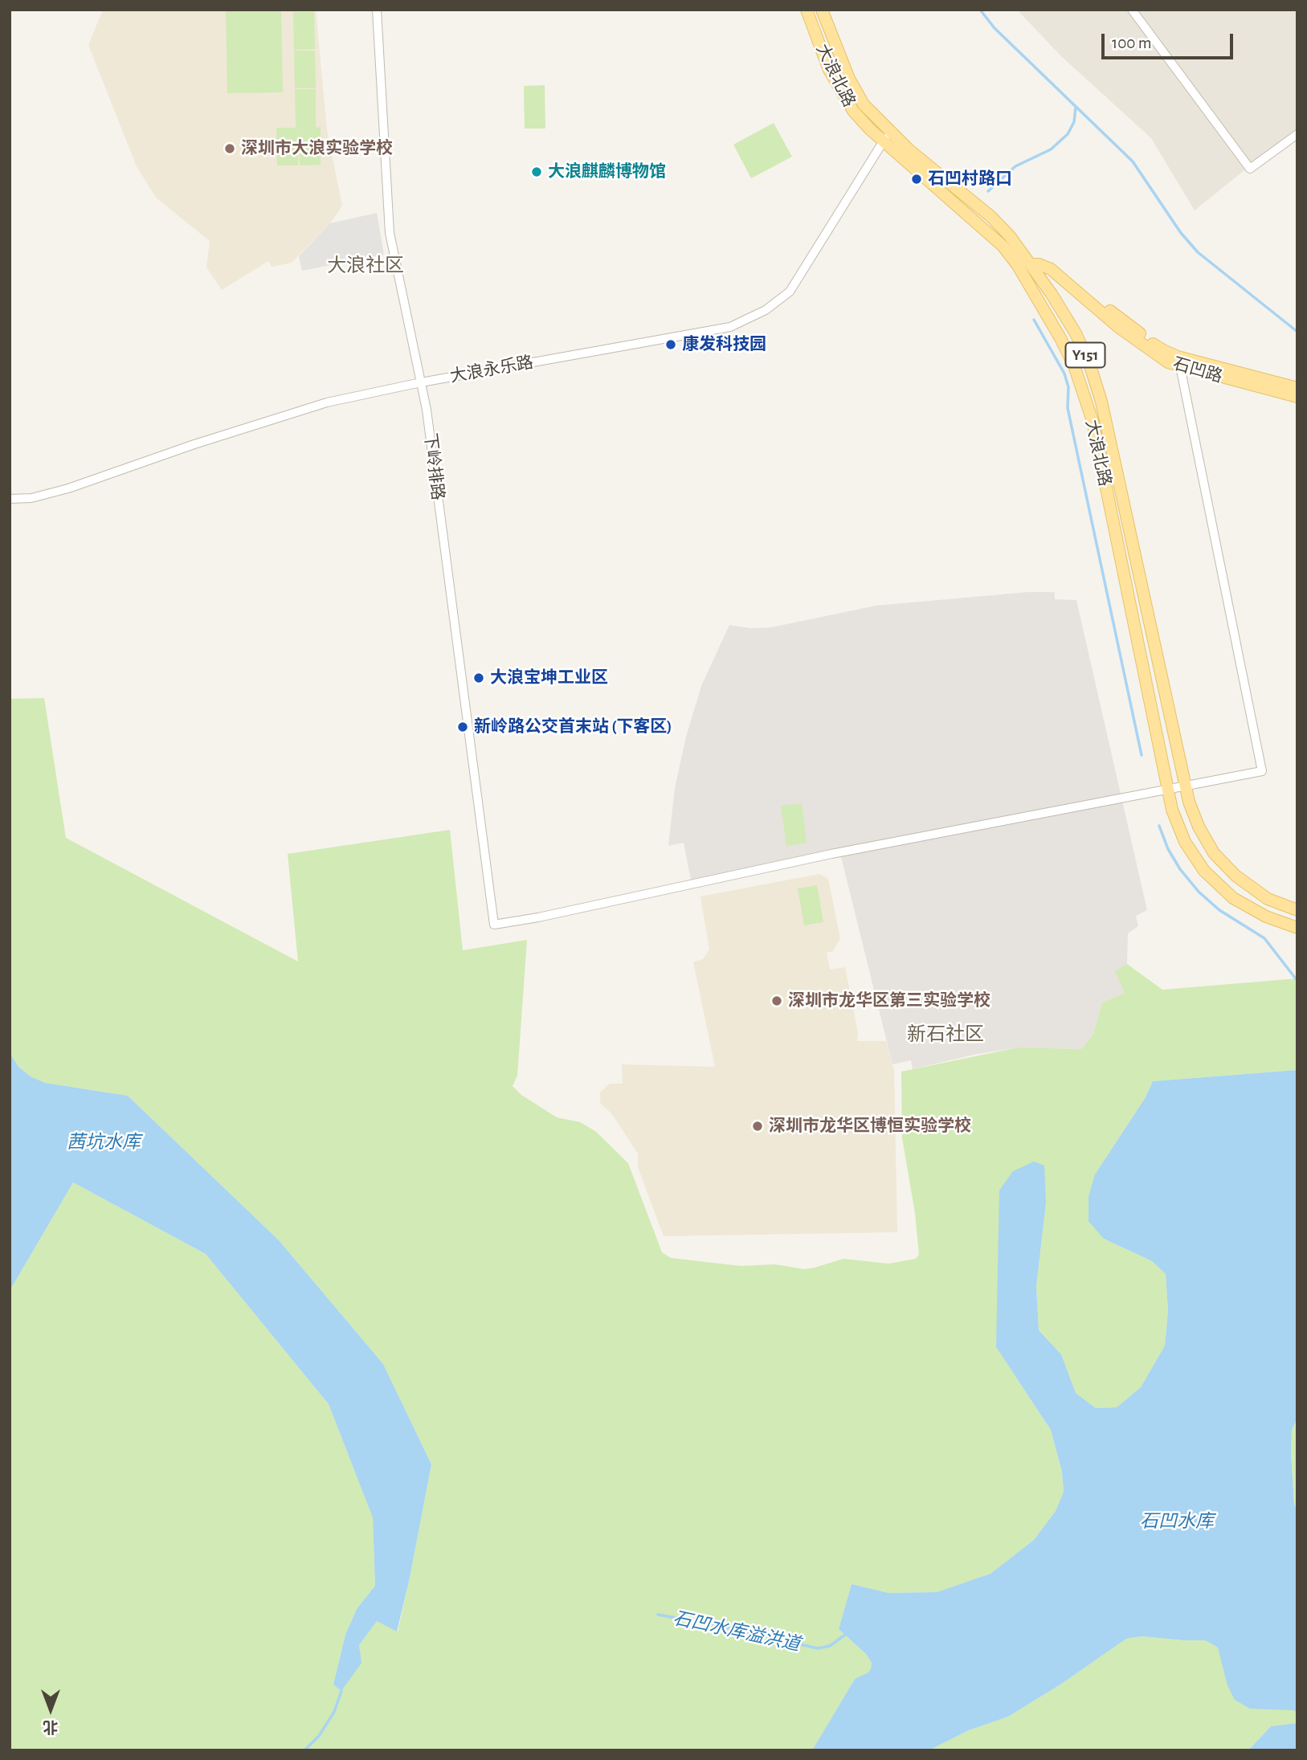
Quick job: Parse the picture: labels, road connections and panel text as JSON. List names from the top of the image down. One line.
{"streets":{"main road":["大浪北路","Y151","石凹路"],"street":["大浪永乐路","下岭排路"]},"crossings":[["大浪北路","大浪永乐路"],["大浪北路","石凹路"],["大浪北路","下岭排路"],["大浪永乐路","下岭排路"]],"districts":["大浪社区","新石社区"],"water":["茜坑水库","石凹水库","石凹水库溢洪道"],"places":["深圳市大浪实验学校","大浪麒麟博物馆","石凹村路口","康发科技园","大浪宝坤工业区","新岭路公交首末站 (下客区)","深圳市龙华区第三实验学校","深圳市龙华区博恒实验学校"],"scale_bar":"100 m","north":"bottom"}
